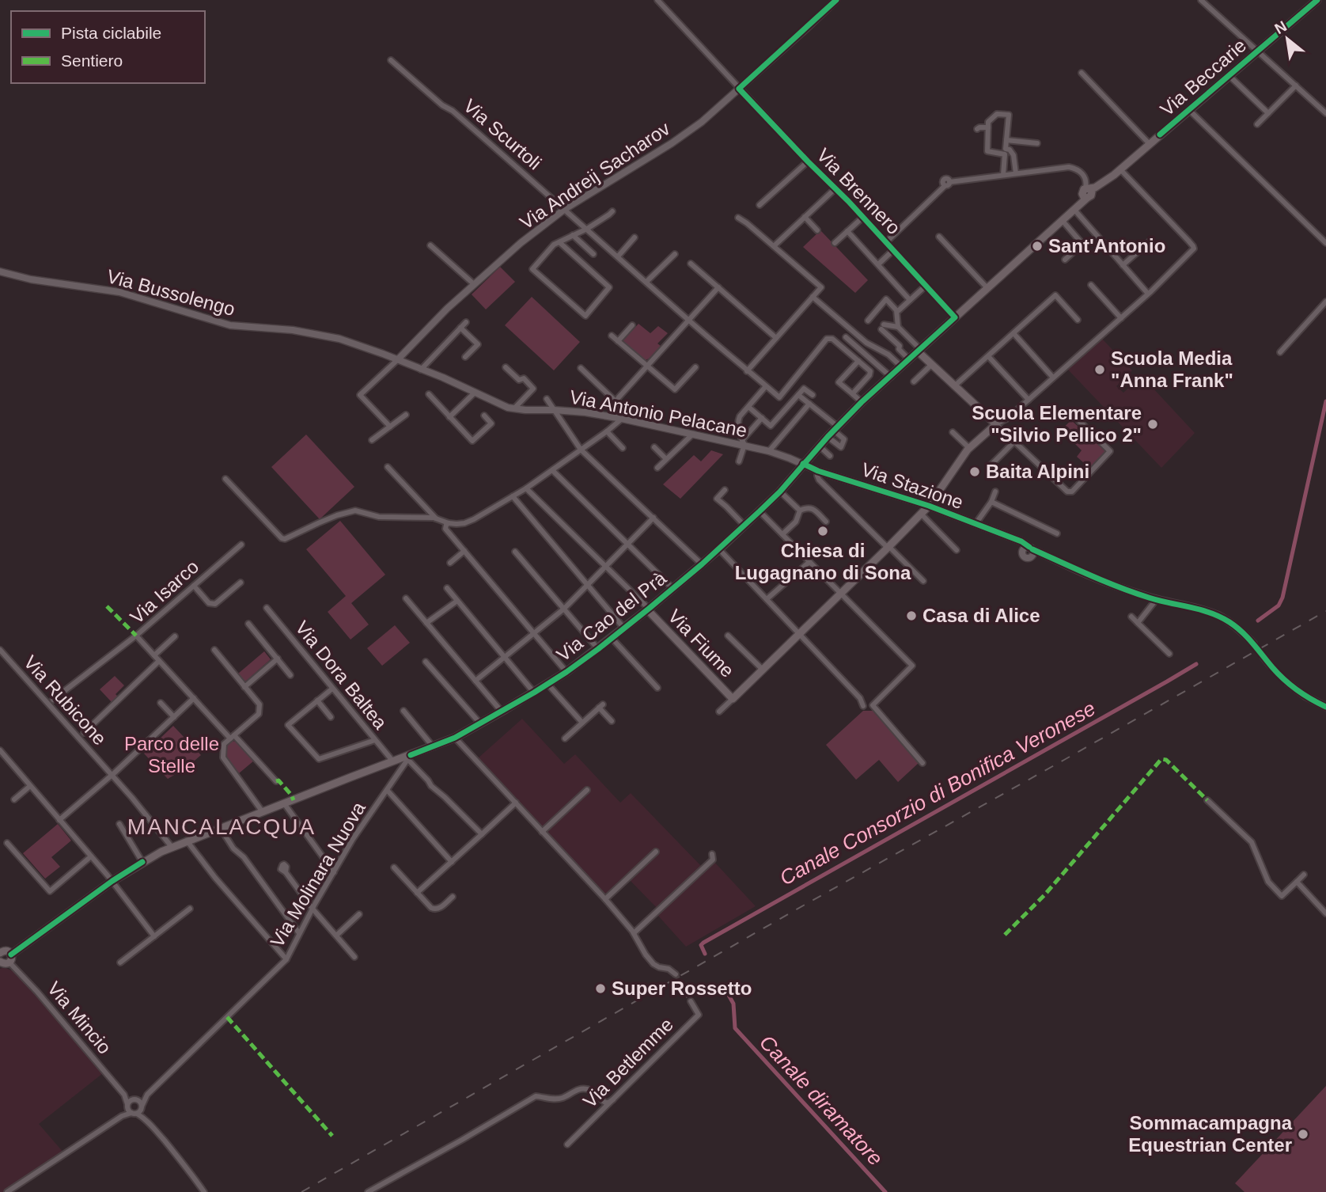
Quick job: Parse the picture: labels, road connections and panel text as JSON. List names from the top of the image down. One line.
{"streets":{"main road":["Via Beccarie","Via Cao del Prà","Via Fiume"],"street":["Via Scurtoli","Via Andreij Sacharov","Via Brennero","Via Bussolengo","Via Antonio Pelacane","Via Stazione","Via Isarco","Via Dora Baltea","Via Rubicone","Via Molinara Nuova","Via Mincio","Via Betlemme"]},"crossings":[["Via Scurtoli","Via Andreij Sacharov"],["Via Andreij Sacharov","Via Brennero"],["Via Andreij Sacharov","Via Bussolengo"],["Via Andreij Sacharov","Via Antonio Pelacane"],["Via Brennero","Via Cao del Prà"],["Via Bussolengo","Via Antonio Pelacane"],["Via Antonio Pelacane","Via Stazione"],["Via Antonio Pelacane","Via Cao del Prà"],["Via Stazione","Via Cao del Prà"],["Via Cao del Prà","Via Fiume"],["Via Cao del Prà","Via Dora Baltea"],["Via Cao del Prà","Via Rubicone"],["Via Cao del Prà","Via Molinara Nuova"],["Via Cao del Prà","Via Mincio"],["Via Molinara Nuova","Via Mincio"]],"districts":["MANCALACQUA"],"water":["Canale Consorzio di Bonifica Veronese","Canale diramatore"],"parks":["Parco delle Stelle"],"places":["Sant'Antonio","Scuola Media \"Anna Frank\"","Scuola Elementare \"Silvio Pellico 2\"","Baita Alpini","Chiesa di Lugagnano di Sona","Casa di Alice","Super Rossetto","Sommacampagna Equestrian Center"],"legend":["Pista ciclabile","Sentiero"],"north":"top left"}
